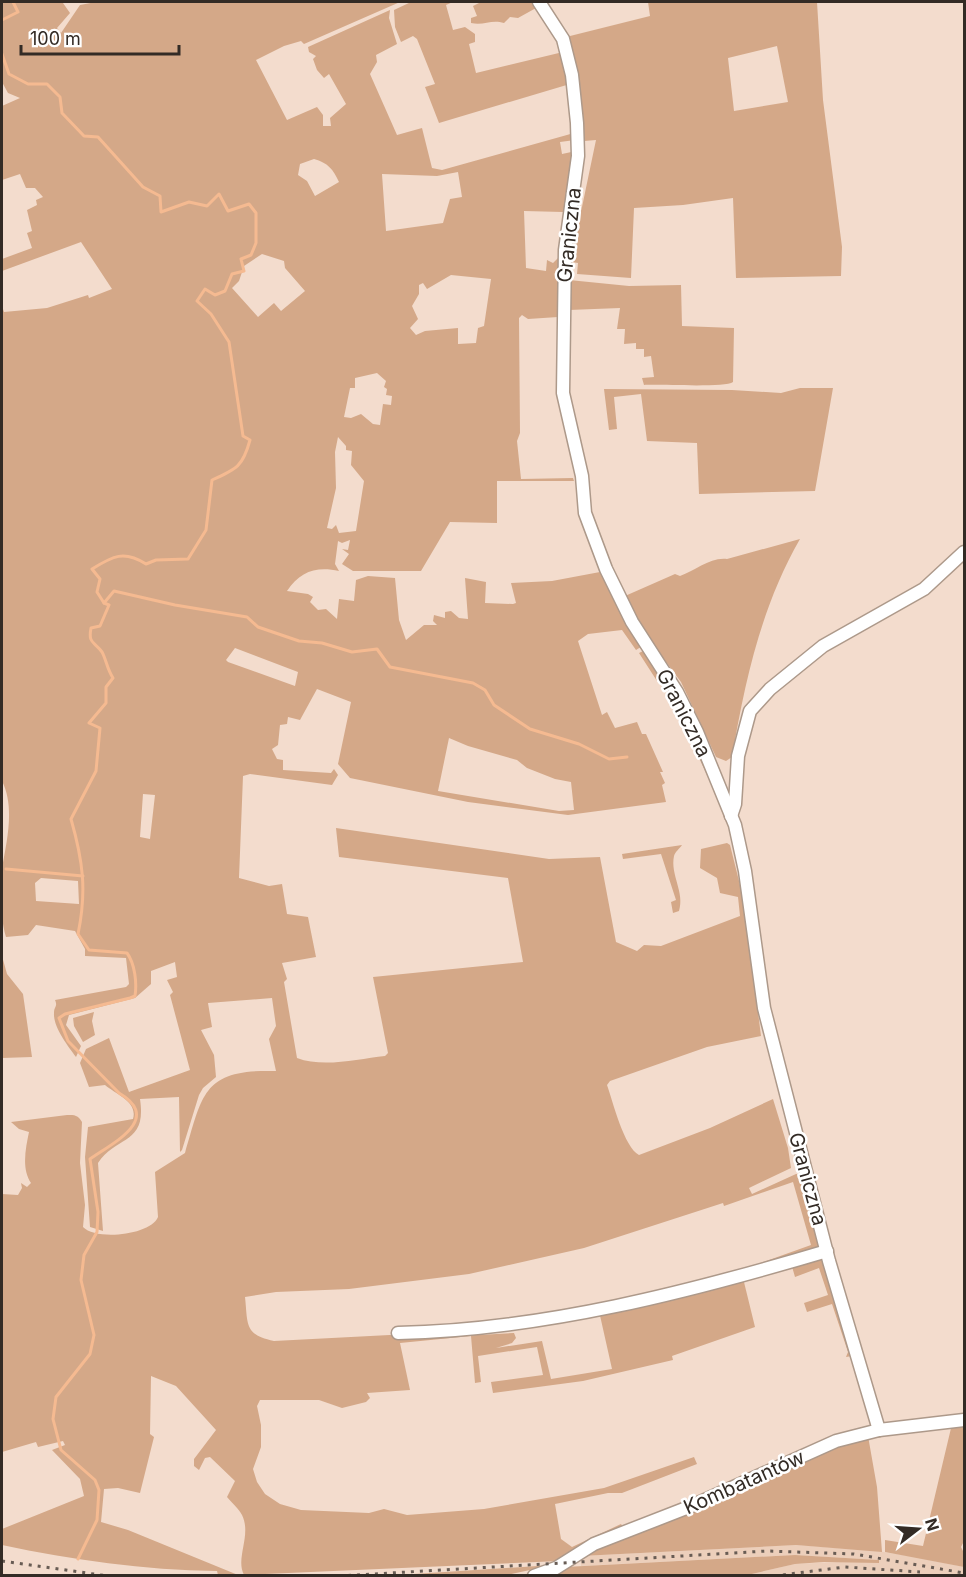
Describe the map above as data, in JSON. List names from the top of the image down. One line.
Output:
{"streets":{"street":["Graniczna","Kombatantów"]},"crossings":[["Graniczna","Kombatantów"]],"scale_bar":"100 m","north":"right"}
